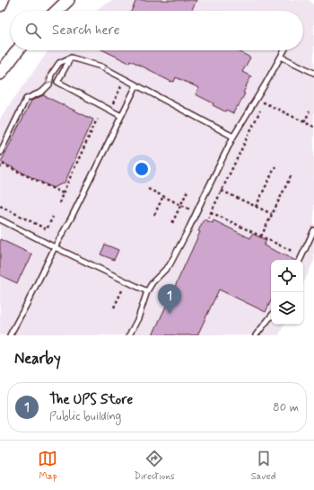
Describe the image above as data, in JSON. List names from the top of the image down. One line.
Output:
{"page":{"search":"Search here","pins":"1","heading":"Nearby","list":[{"mark":"1","name":"The UPS Store","note":"Public building","value":"80 m"}],"nav":["Map","Directions","Saved"]}}
